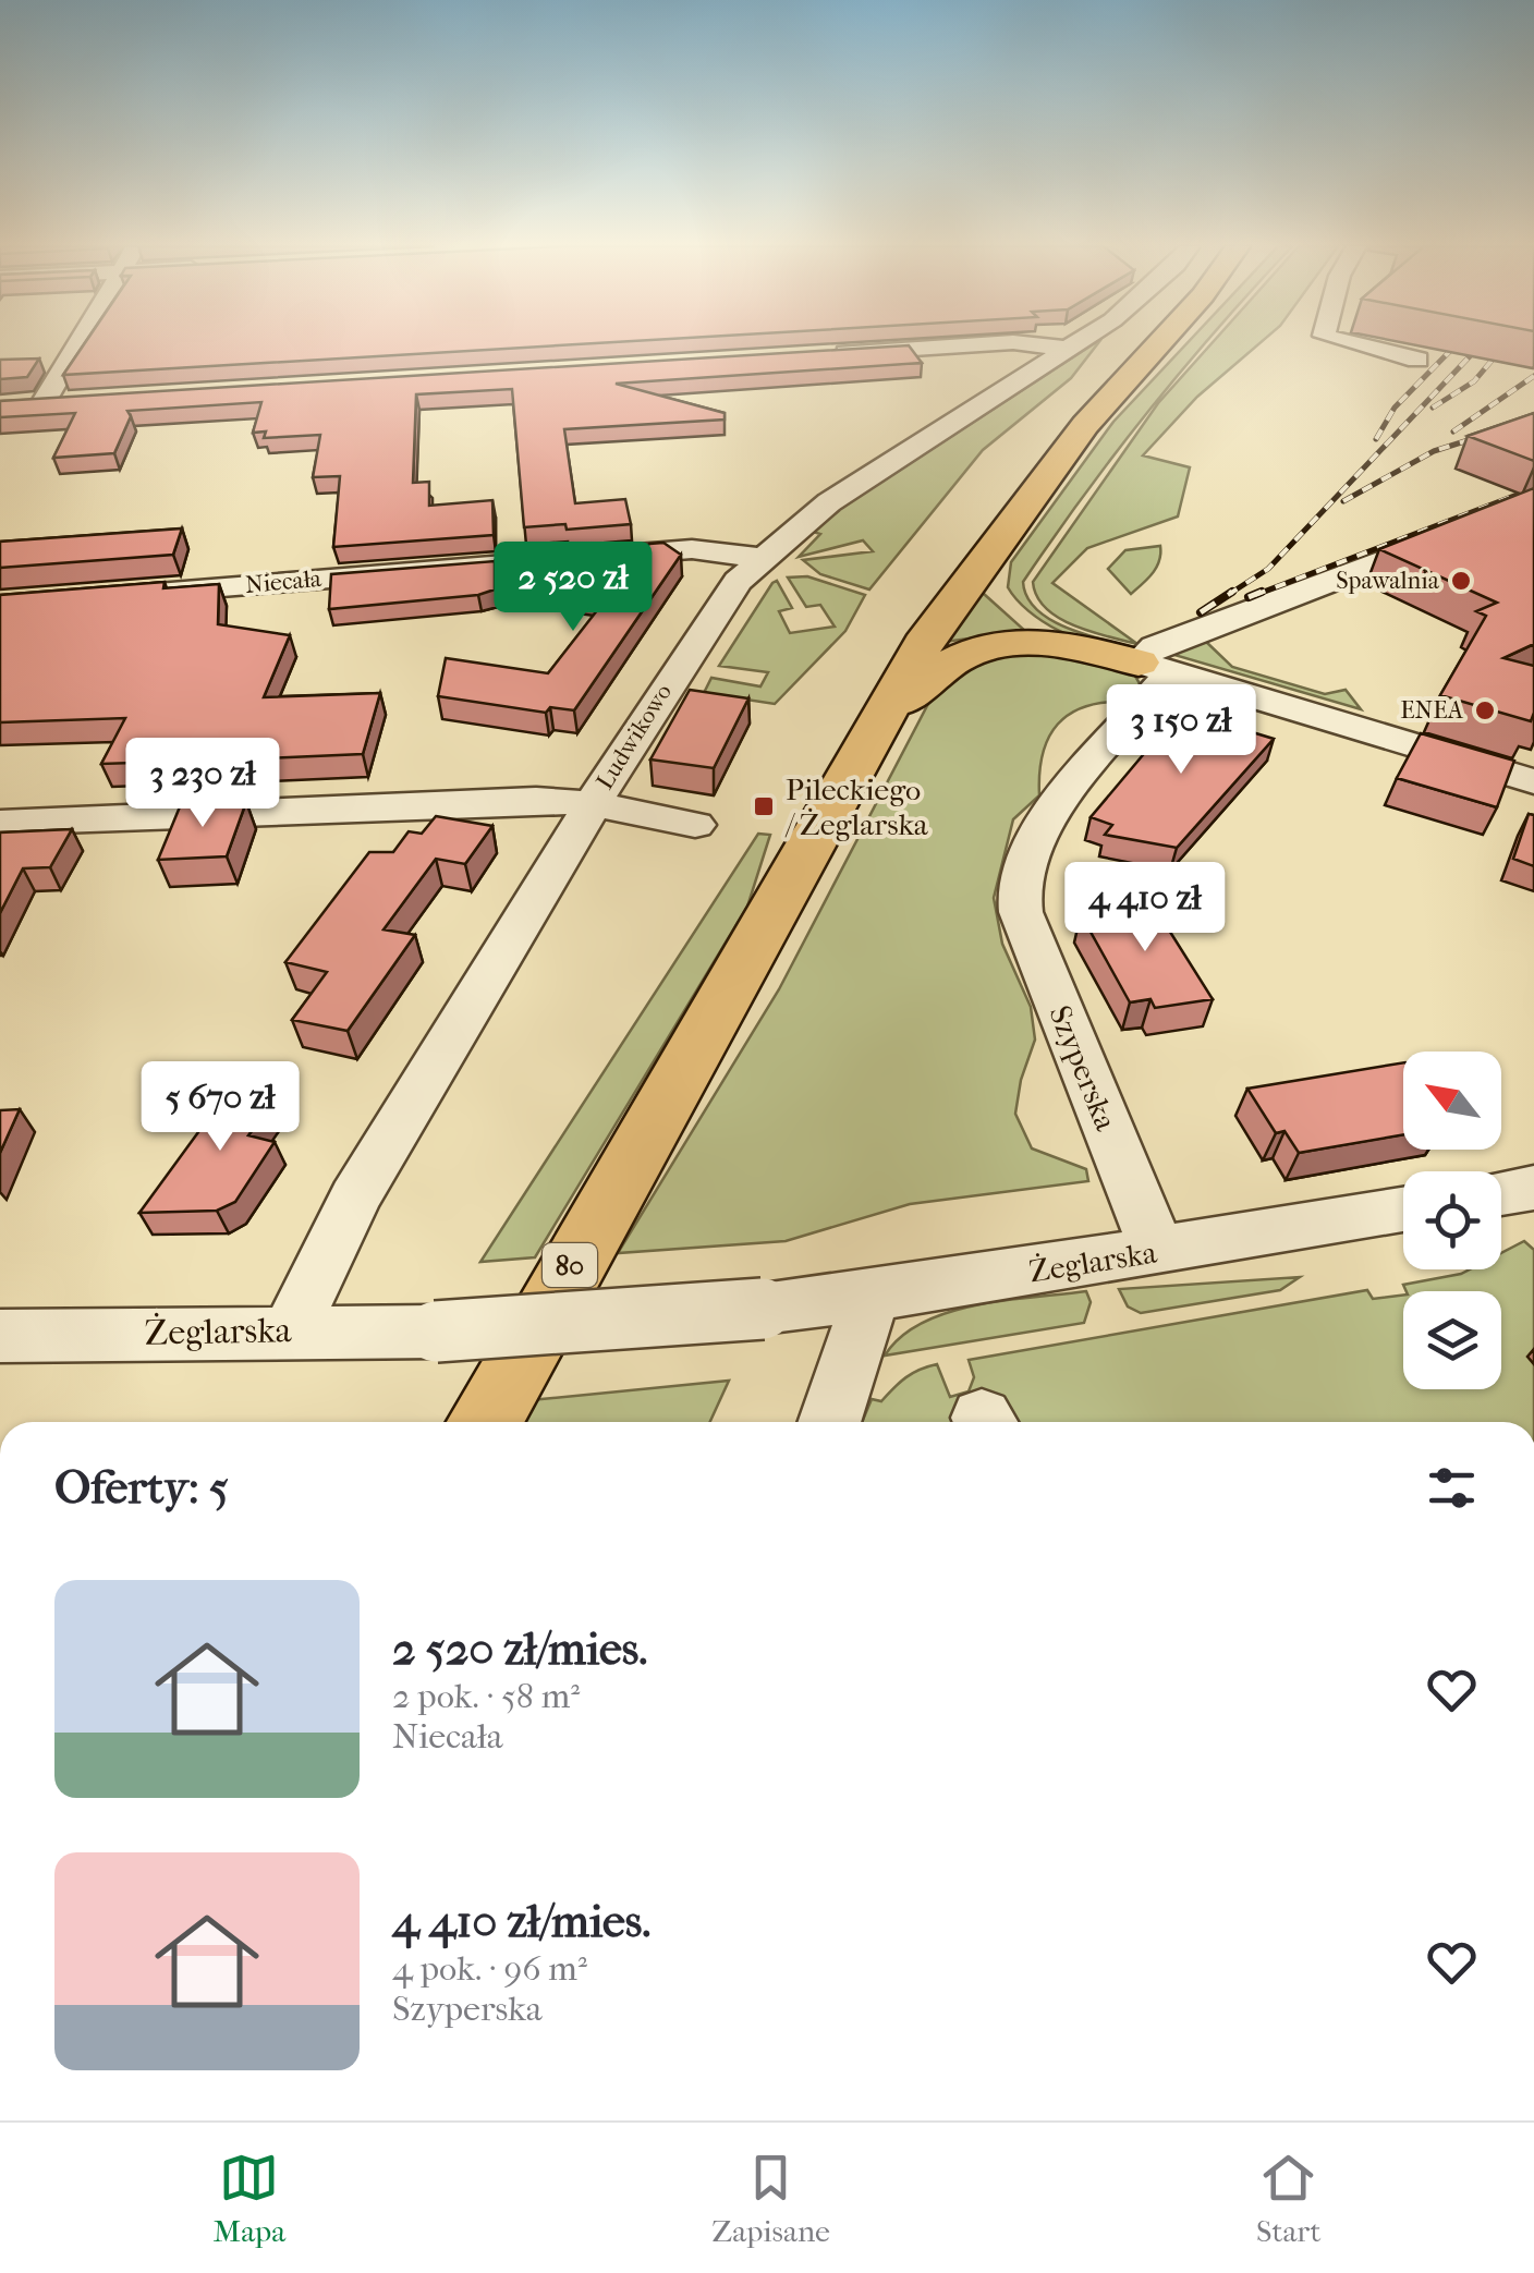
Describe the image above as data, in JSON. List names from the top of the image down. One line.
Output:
{"streets":{"main road":["80"],"street":["Niecała","Ludwikowo","Szyperska","Żeglarska"]},"crossings":[["Niecała","Ludwikowo"],["Ludwikowo","Żeglarska"],["Szyperska","Żeglarska"]],"places":{"other":["Spawalnia","ENEA"],"transit":["Pileckiego / Żeglarska"]},"north":"top left","page":{"price":["2 520 zł","3 150 zł","3 230 zł","4 410 zł","5 670 zł"],"heading":"Oferty: 5","list":[{"name":"2 520 zł/mies.","note":"2 pok. · 58 m² · Niecała"},{"name":"4 410 zł/mies.","note":"4 pok. · 96 m² · Szyperska"}],"tabs":["Mapa","Zapisane","Start"]}}
